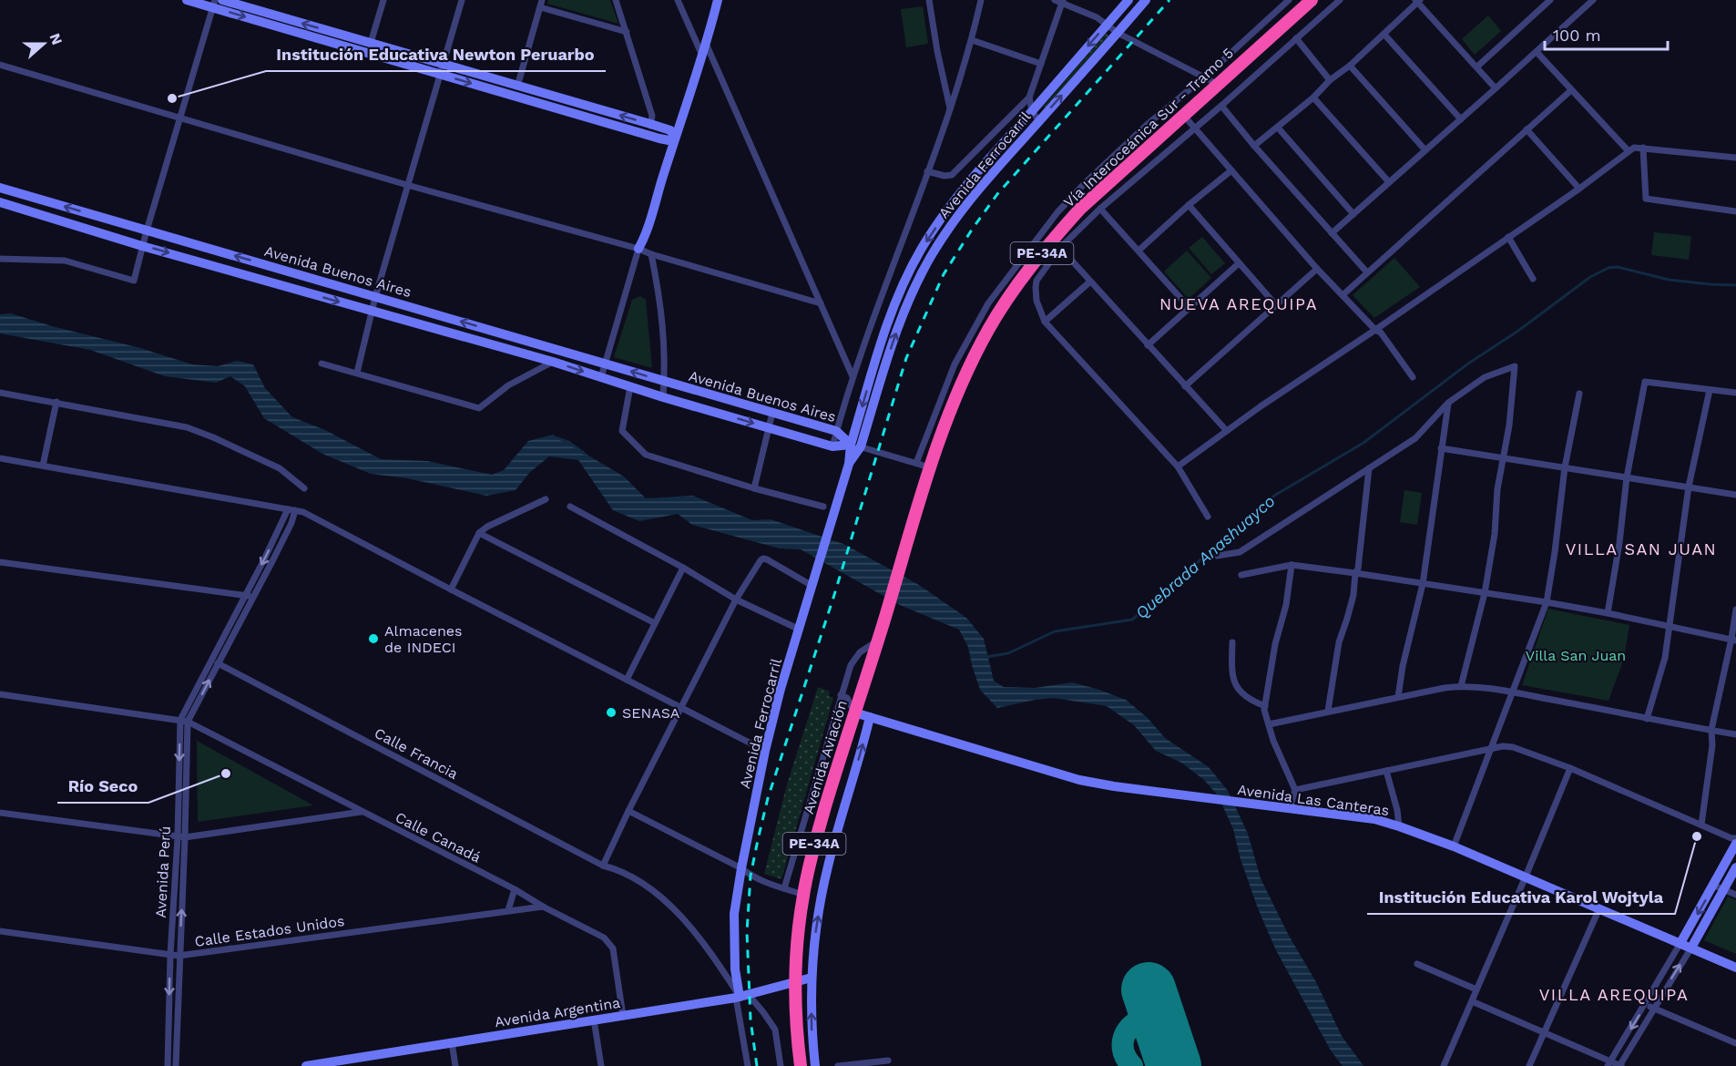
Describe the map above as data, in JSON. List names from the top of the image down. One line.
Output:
{"streets":{"highway":["Vía Interoceánica Sur - Tramo 5","PE-34A","Avenida Aviación"],"street":["Avenida Ferrocarril","Avenida Buenos Aires","Calle Francia","Avenida Las Canteras","Calle Canadá","Avenida Perú","Calle Estados Unidos","Avenida Argentina"]},"crossings":[["Vía Interoceánica Sur - Tramo 5","Avenida Aviación"],["Avenida Ferrocarril","Avenida Buenos Aires"],["Avenida Ferrocarril","Calle Francia"],["Avenida Ferrocarril","Avenida Argentina"],["Calle Francia","Avenida Perú"],["Calle Francia","Avenida Argentina"],["Avenida Aviación","Avenida Las Canteras"],["Avenida Aviación","Avenida Argentina"],["Calle Canadá","Avenida Perú"],["Calle Canadá","Calle Estados Unidos"],["Calle Canadá","Avenida Argentina"],["Avenida Perú","Calle Estados Unidos"]],"districts":["NUEVA AREQUIPA","VILLA SAN JUAN","VILLA AREQUIPA"],"water":["Quebrada Anashuayco"],"parks":["Villa San Juan"],"places":["Institución Educativa Newton Peruarbo","Almacenes de INDECI","SENASA","Río Seco","Institución Educativa Karol Wojtyla"],"scale_bar":"100 m","north":"right"}
